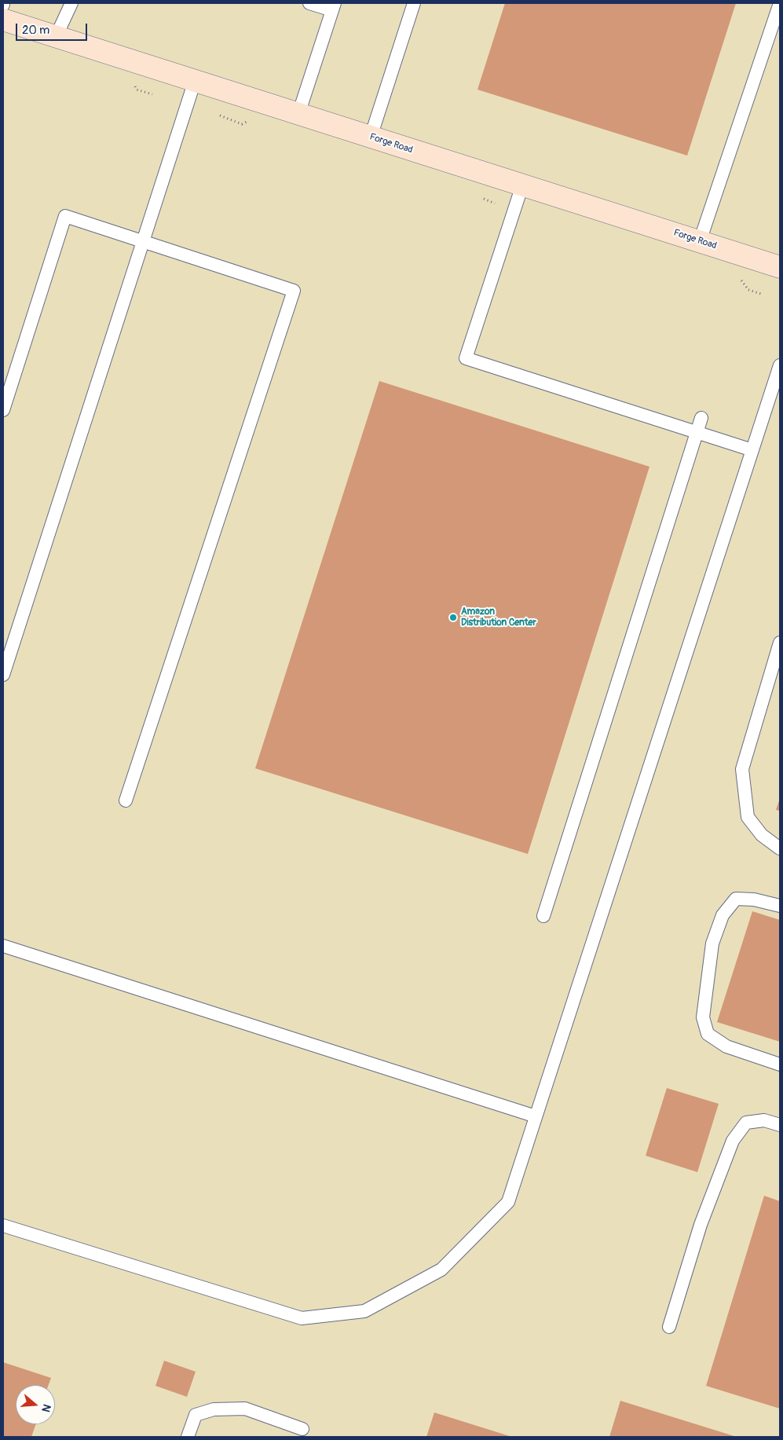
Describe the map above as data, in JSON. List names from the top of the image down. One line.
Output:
{"streets":{"street":["Forge Road"]},"places":["Amazon Distribution Center"],"scale_bar":"20 m","north":"right"}
